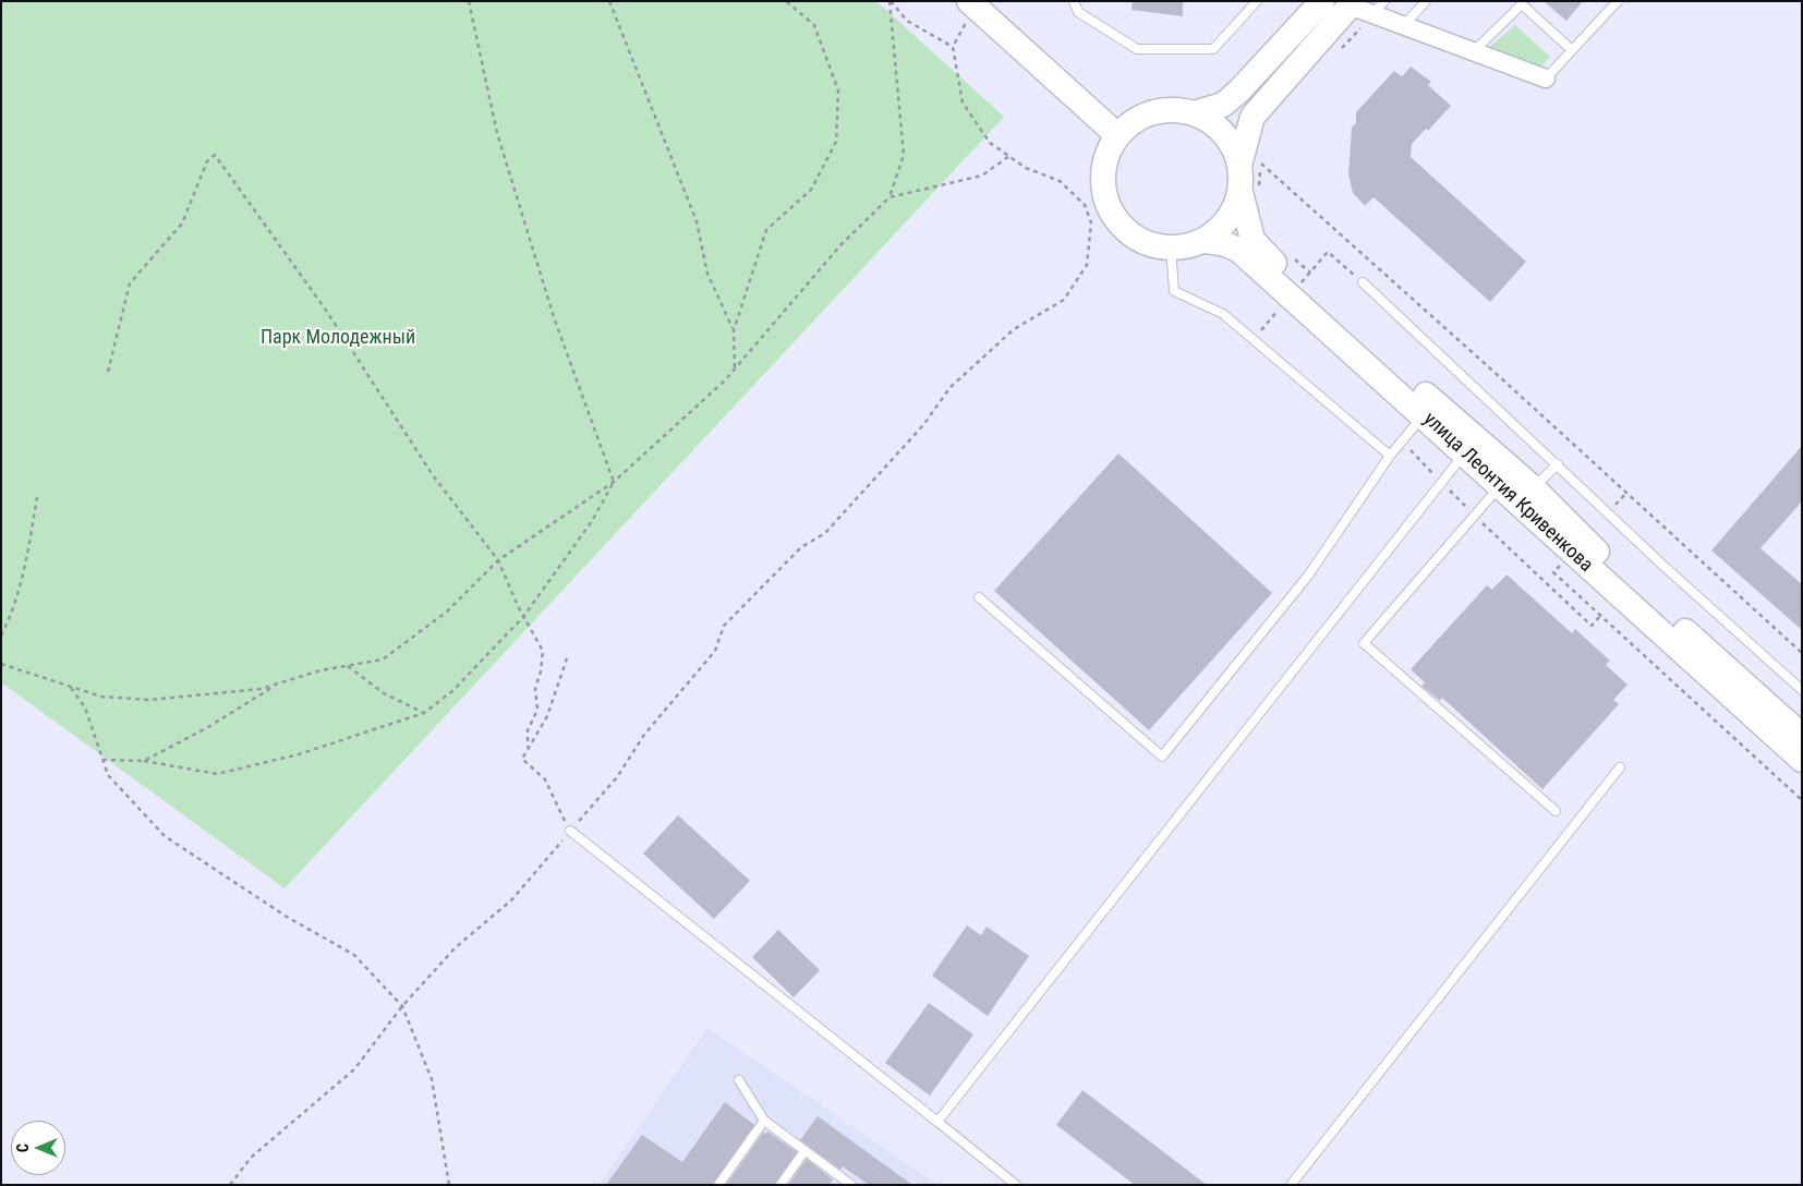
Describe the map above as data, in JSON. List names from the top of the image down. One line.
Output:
{"streets":{"street":["улица Леонтия Кривенкова"]},"parks":["Парк Молодежный"],"north":"left"}
